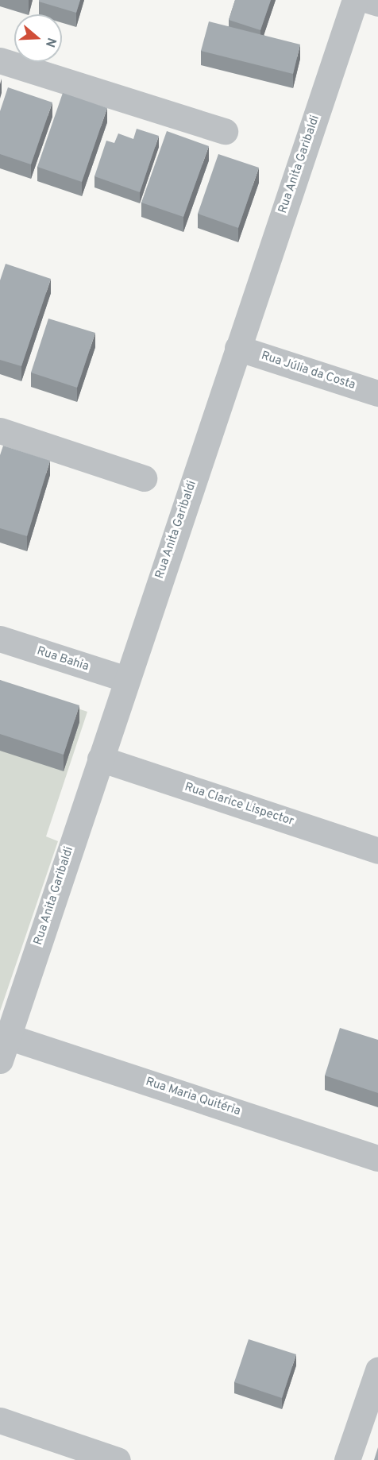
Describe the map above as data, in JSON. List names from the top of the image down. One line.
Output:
{"streets":{"street":["Rua Anita Garibaldi","Rua Júlia da Costa","Rua Bahia","Rua Clarice Lispector","Rua Maria Quitéria"]},"crossings":[["Rua Anita Garibaldi","Rua Júlia da Costa"],["Rua Anita Garibaldi","Rua Bahia"],["Rua Anita Garibaldi","Rua Clarice Lispector"],["Rua Anita Garibaldi","Rua Maria Quitéria"]],"north":"right"}
